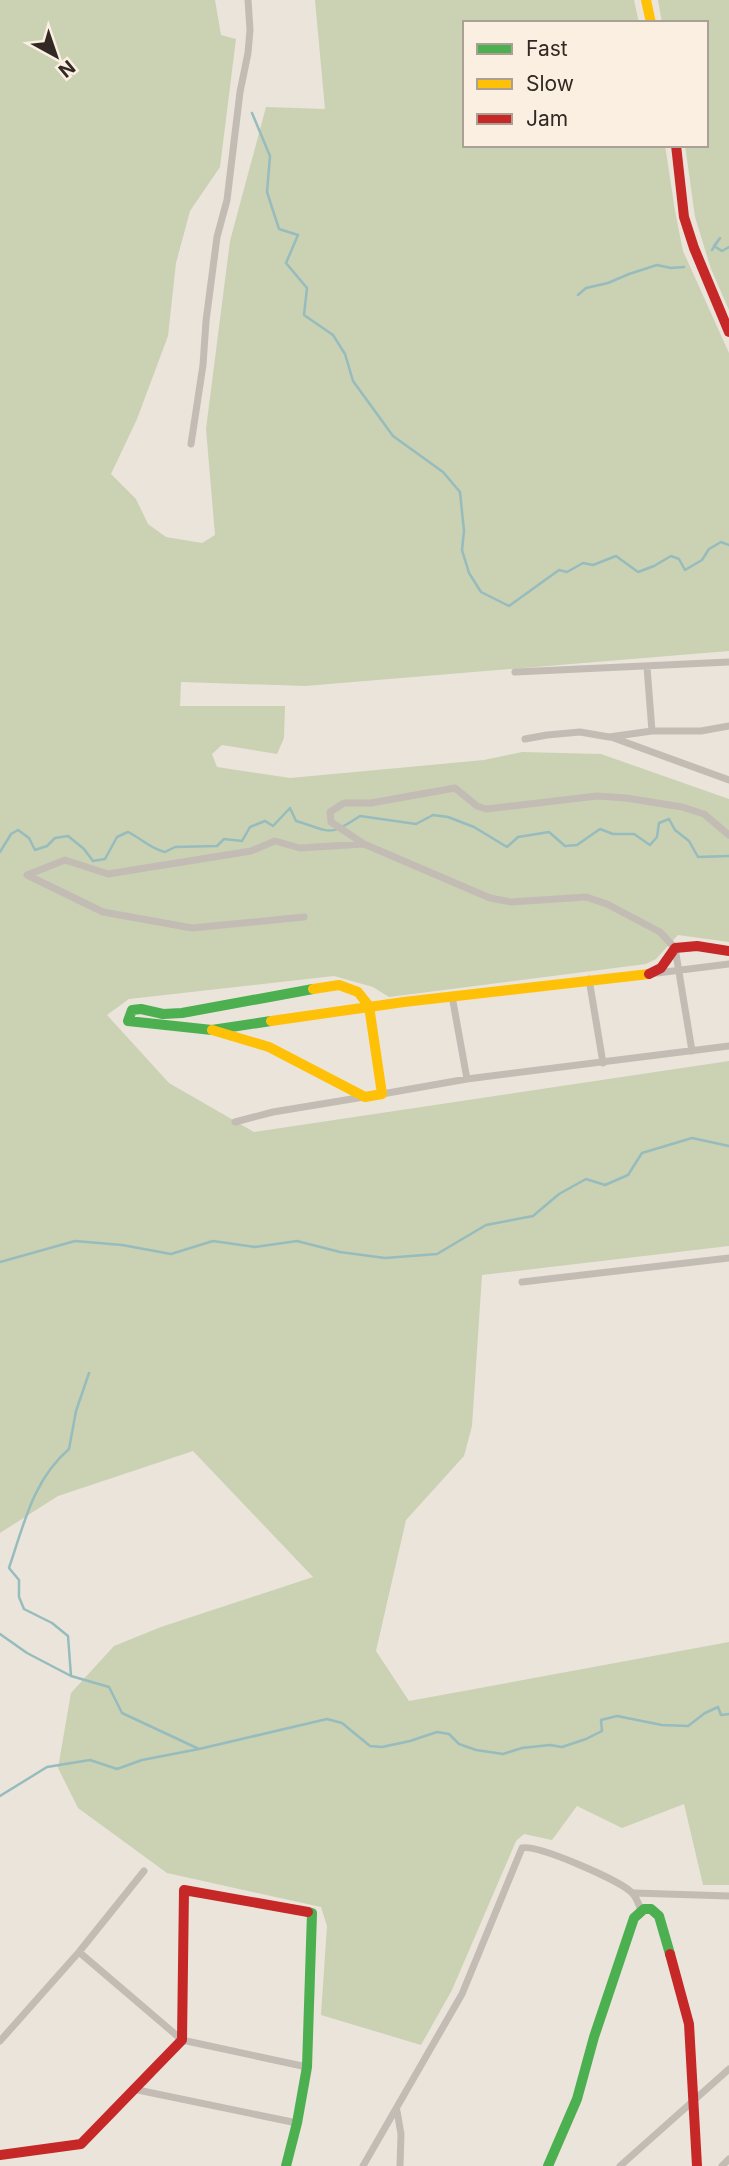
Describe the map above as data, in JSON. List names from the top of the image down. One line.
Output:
{"legend":["Fast","Slow","Jam"],"north":"bottom right"}
